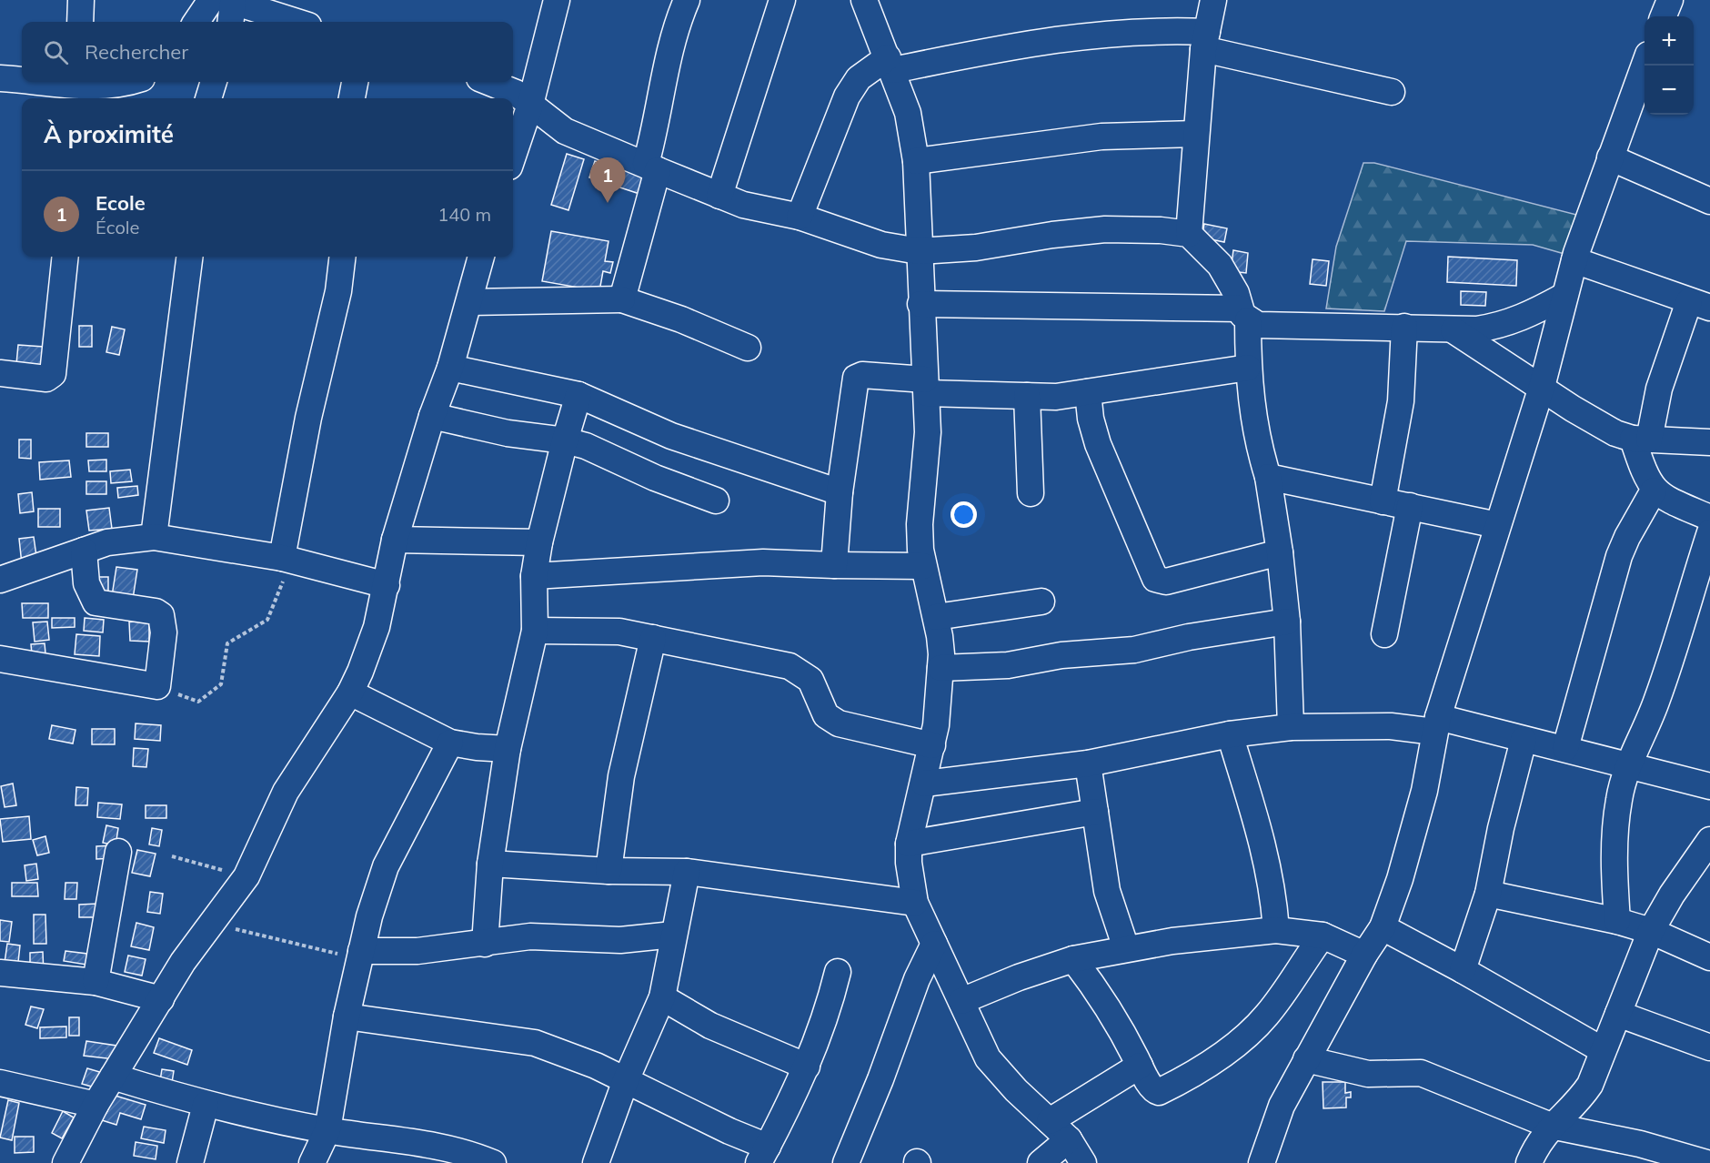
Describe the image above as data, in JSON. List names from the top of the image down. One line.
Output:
{"page":{"map_buttons":["+","−"],"search":"Rechercher","heading":"À proximité","pins":"1","list":[{"mark":"1","name":"Ecole","note":"École","value":"140 m"}]}}
